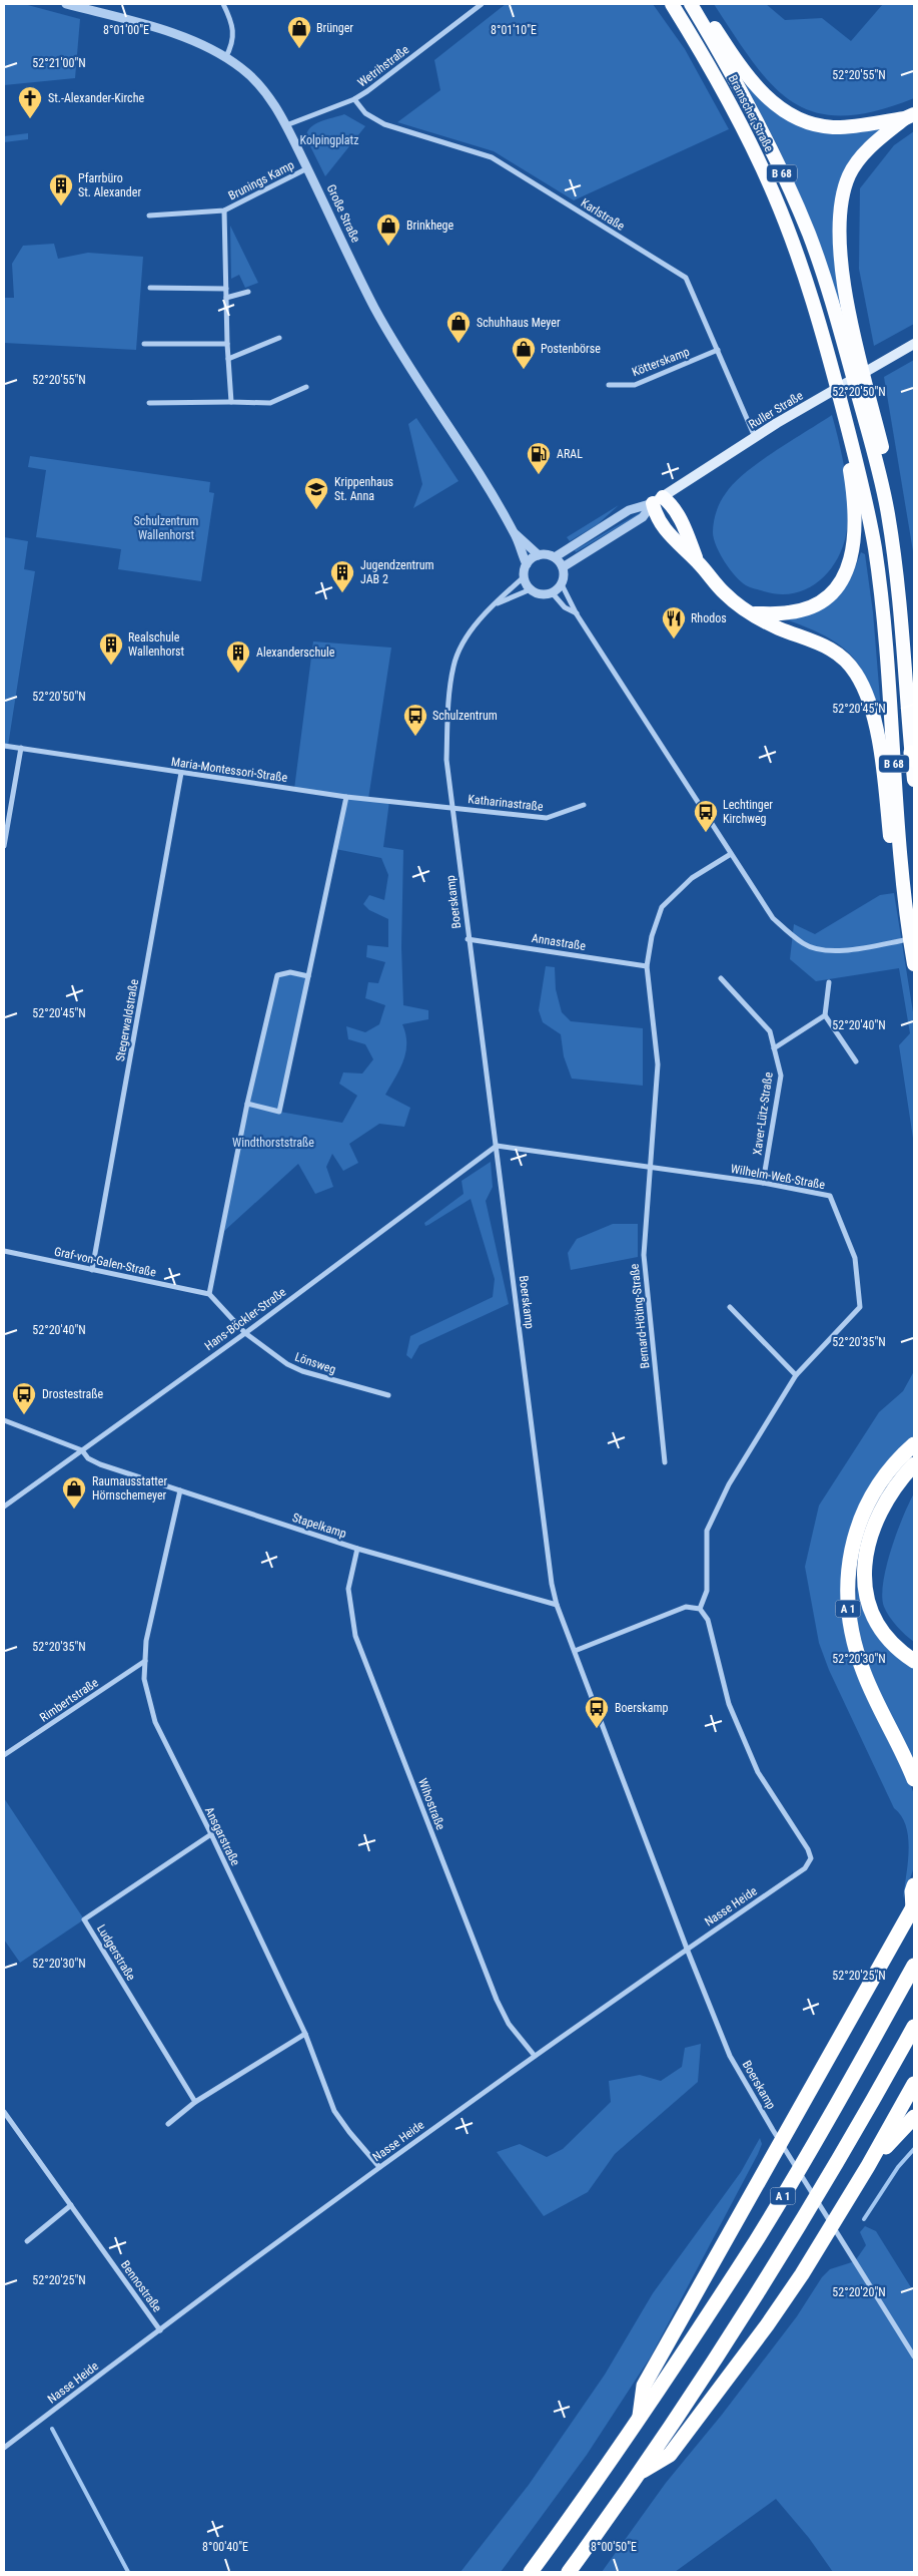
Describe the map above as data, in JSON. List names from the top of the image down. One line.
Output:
{"streets":{"highway":["Bramscher Straße","B 68","A 1"],"main road":["Ruller Straße"],"street":["Wetrihstraße","Brunings Kamp","Große Straße","Karlstraße","Kötterskamp","Maria-Montessori-Straße","Katharinastraße","Boerskamp","Annastraße","Stegerwaldstraße","Xaver-Lütz-Straße","Wilhelm-Weß-Straße","Graf-von-Galen-Straße","Bernard-Höting-Straße","Hans-Böckler-Straße","Lönsweg","Stapelkamp","Rimbertstraße","Wihostraße","Ansgarstraße","Nasse Heide","Ludgerstraße","Bennostraße"]},"crossings":[["Wetrihstraße","Große Straße"],["Wetrihstraße","Karlstraße"],["Bramscher Straße","B 68"],["Brunings Kamp","Große Straße"],["Große Straße","Ruller Straße"],["Große Straße","Boerskamp"],["Karlstraße","Kötterskamp"],["Karlstraße","Ruller Straße"],["Ruller Straße","Boerskamp"],["Maria-Montessori-Straße","Katharinastraße"],["Maria-Montessori-Straße","Boerskamp"],["Maria-Montessori-Straße","Stegerwaldstraße"],["Katharinastraße","Boerskamp"],["Boerskamp","Annastraße"],["Boerskamp","Wilhelm-Weß-Straße"],["Boerskamp","Hans-Böckler-Straße"],["Boerskamp","Stapelkamp"],["Boerskamp","Nasse Heide"],["Annastraße","Bernard-Höting-Straße"],["Stegerwaldstraße","Graf-von-Galen-Straße"],["Xaver-Lütz-Straße","Wilhelm-Weß-Straße"],["Wilhelm-Weß-Straße","Bernard-Höting-Straße"],["Wilhelm-Weß-Straße","Hans-Böckler-Straße"],["Wilhelm-Weß-Straße","Nasse Heide"],["Hans-Böckler-Straße","Lönsweg"],["Hans-Böckler-Straße","Stapelkamp"],["Stapelkamp","Wihostraße"],["Stapelkamp","Ansgarstraße"],["Rimbertstraße","Ansgarstraße"],["Wihostraße","Nasse Heide"],["Ansgarstraße","Nasse Heide"],["Ansgarstraße","Ludgerstraße"],["Nasse Heide","Bennostraße"]],"parks":["Kolpingplatz","Schulzentrum Wallenhorst","Windthorststraße"],"places":{"shop":["Brünger","Brinkhege","Schuhhaus Meyer","Postenbörse","Raumausstatter Hörnschemeyer"],"church":["St.-Alexander-Kirche"],"building":["Pfarrbüro St. Alexander","Jugendzentrum JAB 2","Realschule Wallenhorst","Alexanderschule"],"fuel station":["ARAL"],"school or university":["Krippenhaus St. Anna"],"restaurant":["Rhodos"],"bus stop":["Schulzentrum","Lechtinger Kirchweg","Drostestraße","Boerskamp"]},"coordinates":["8°01'00\"E","8°01'10\"E","52°21'00\"N","52°20'55\"N","52°20'50\"N","52°20'45\"N","52°20'40\"N","52°20'35\"N","52°20'30\"N","52°20'25\"N","52°20'20\"N","8°00'40\"E","8°00'50\"E"]}
